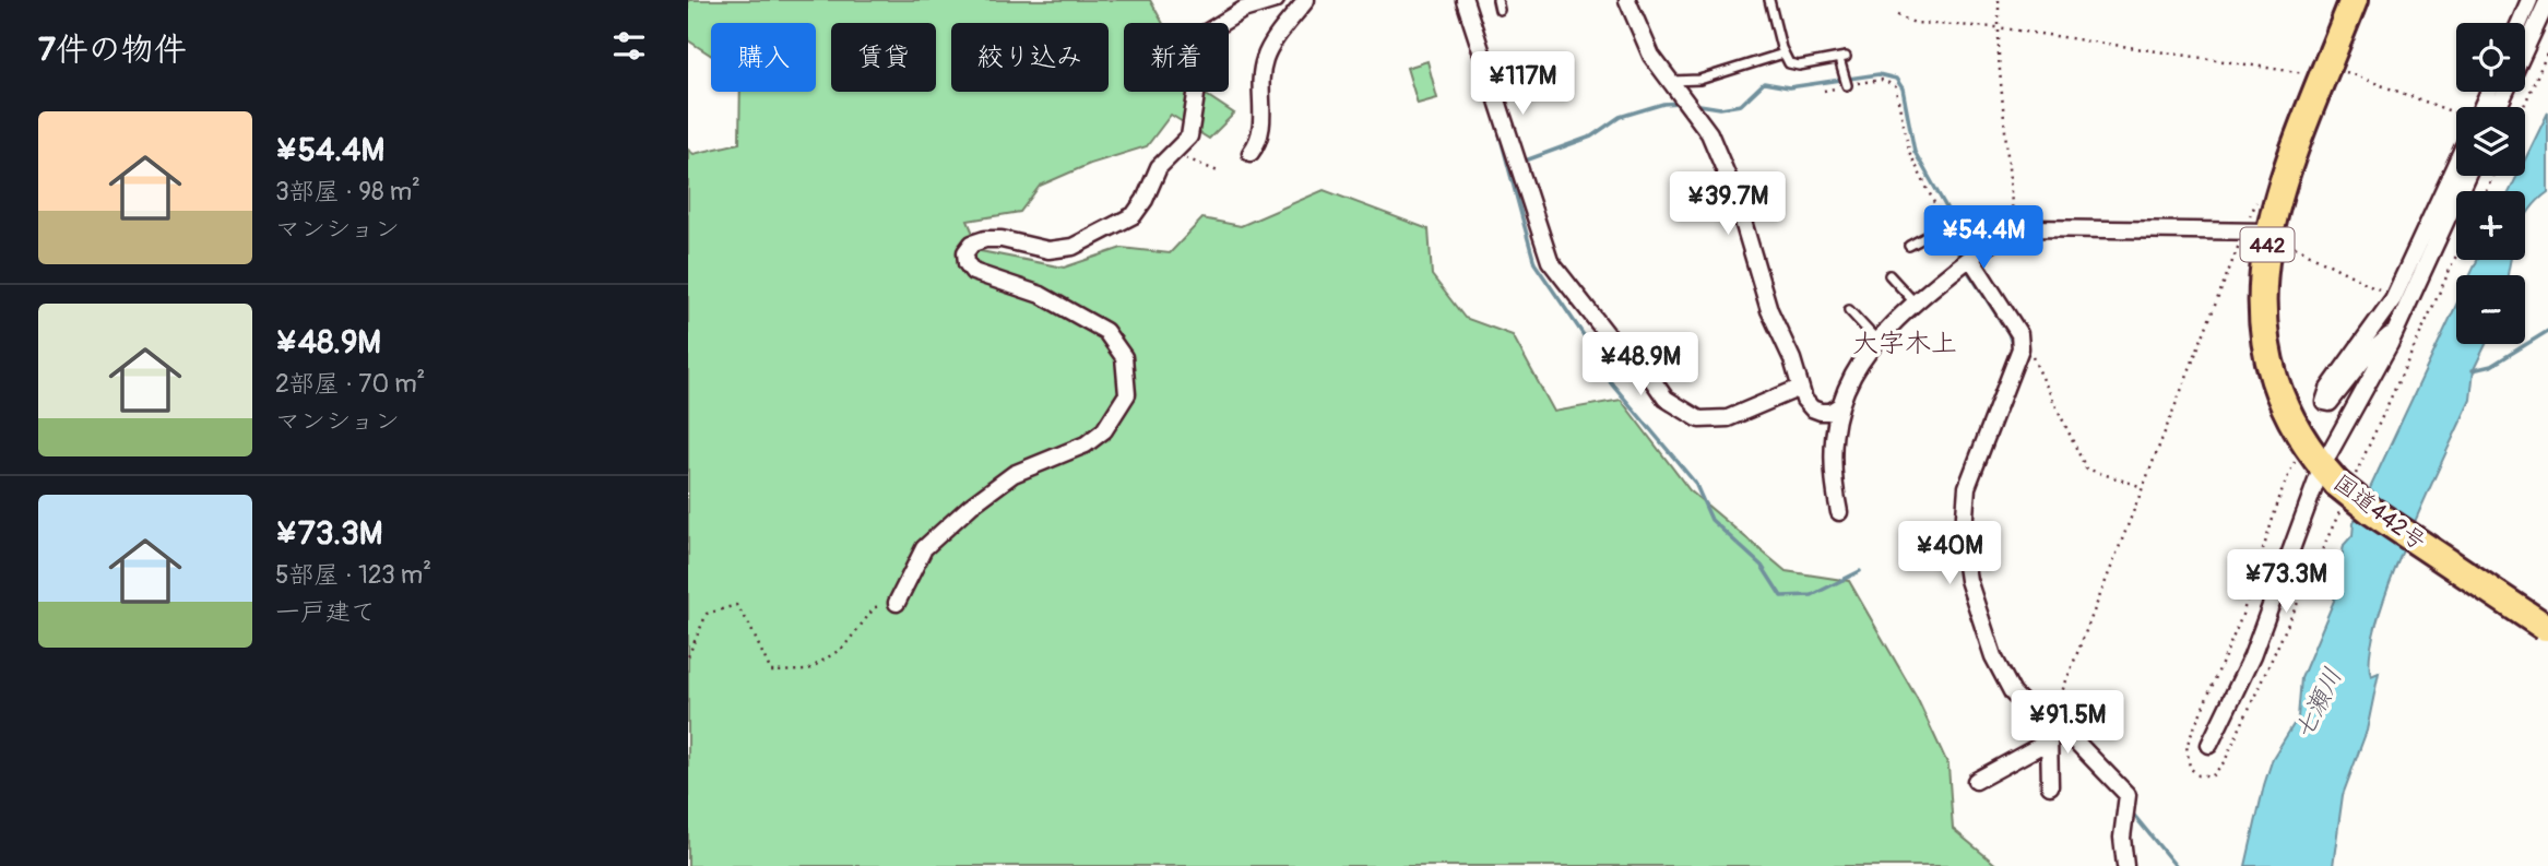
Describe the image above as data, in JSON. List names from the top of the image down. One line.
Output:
{"streets":{"highway":["442","国道442号"]},"districts":["大字木上"],"water":["七瀬川"],"page":{"heading":"7件の物件","map_buttons":["+","−"],"chip":["購入","賃貸","絞り込み","新着"],"price":["¥117M","¥39.7M","¥54.4M","¥48.9M","¥40M","¥73.3M","¥91.5M"],"list":[{"name":"¥54.4M","note":"3部屋 · 98 m² · マンション"},{"name":"¥48.9M","note":"2部屋 · 70 m² · マンション"},{"name":"¥73.3M","note":"5部屋 · 123 m² · 一戸建て"}]}}
